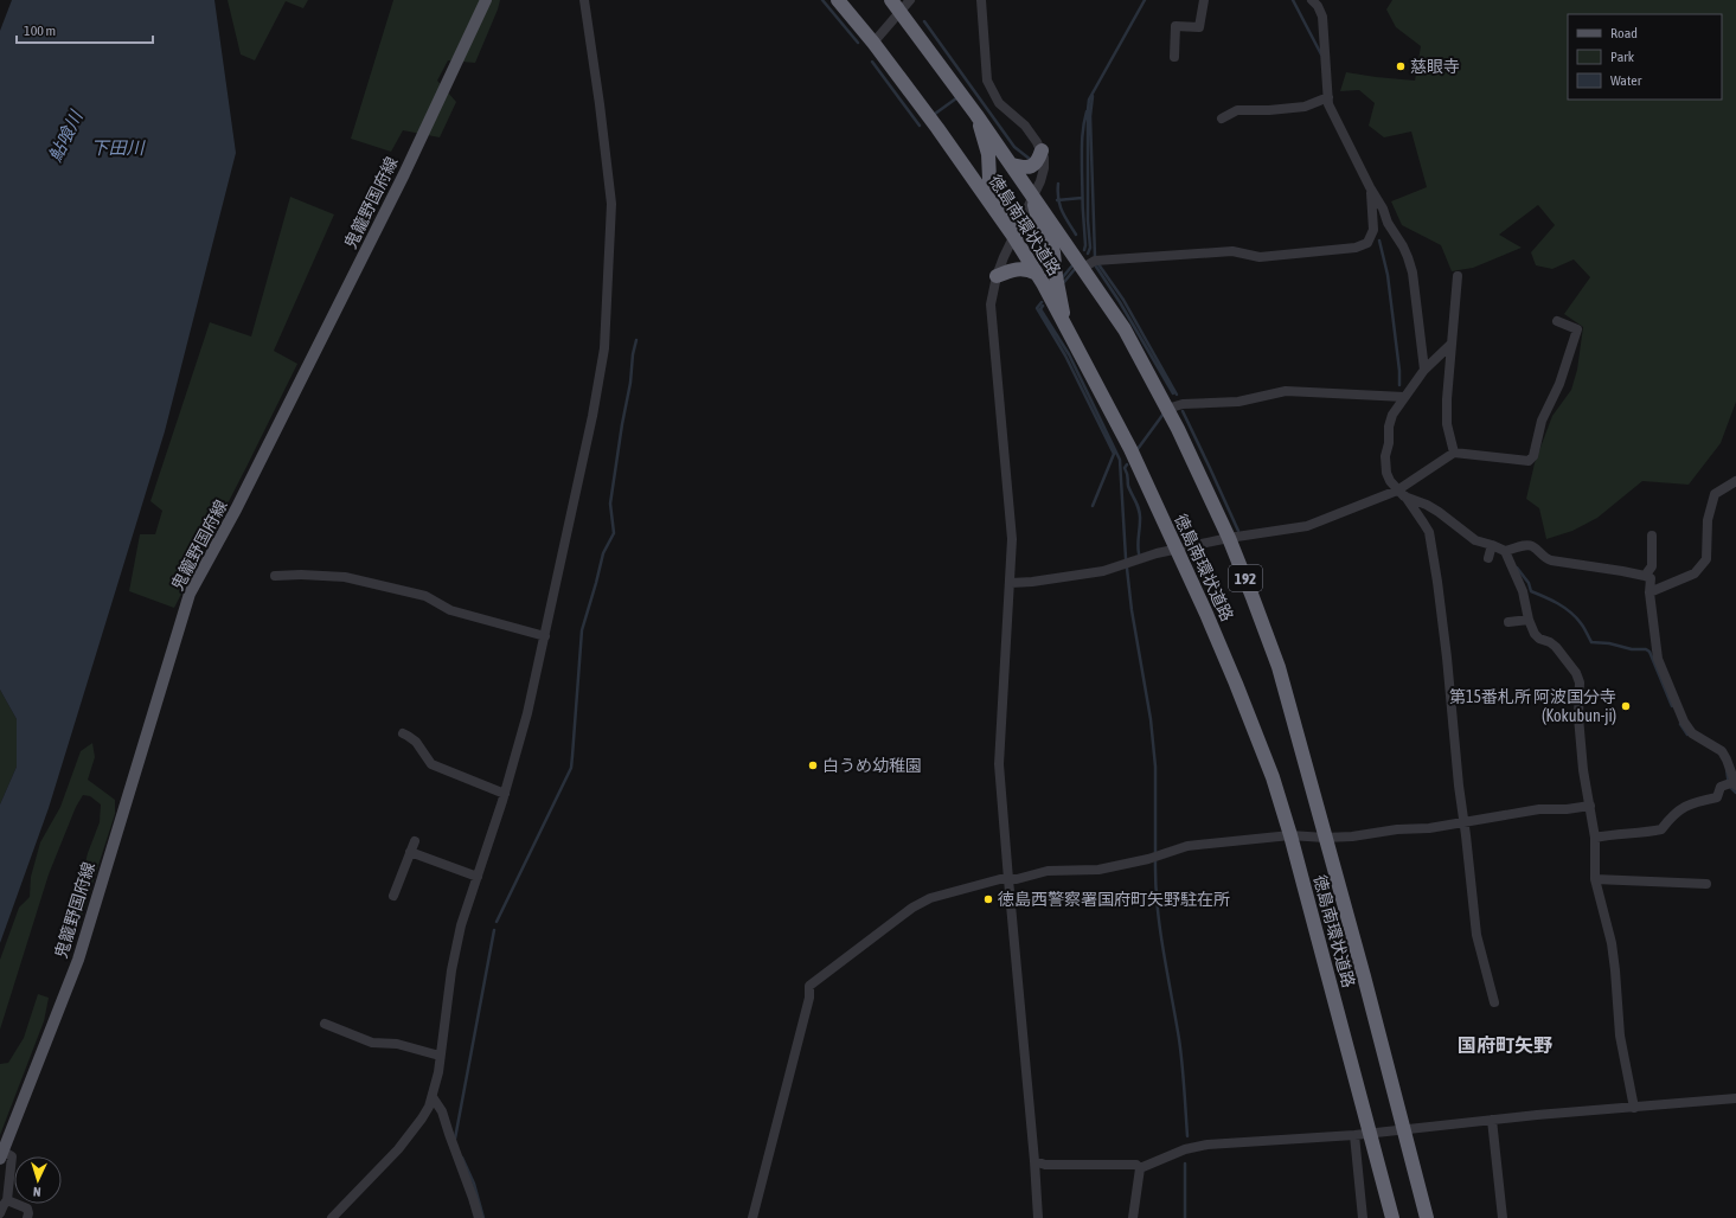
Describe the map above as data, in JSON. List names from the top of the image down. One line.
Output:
{"streets":{"highway":["徳島南環状道路","192"],"main road":["鬼籠野国府線"]},"districts":["国府町矢野"],"water":["鮎喰川","下田川"],"places":["慈眼寺","第15番札所 阿波国分寺 (Kokubun-ji)","白うめ幼稚園","徳島西警察署国府町矢野駐在所"],"legend":["Road","Park","Water"],"scale_bar":"100 m","north":"bottom"}
